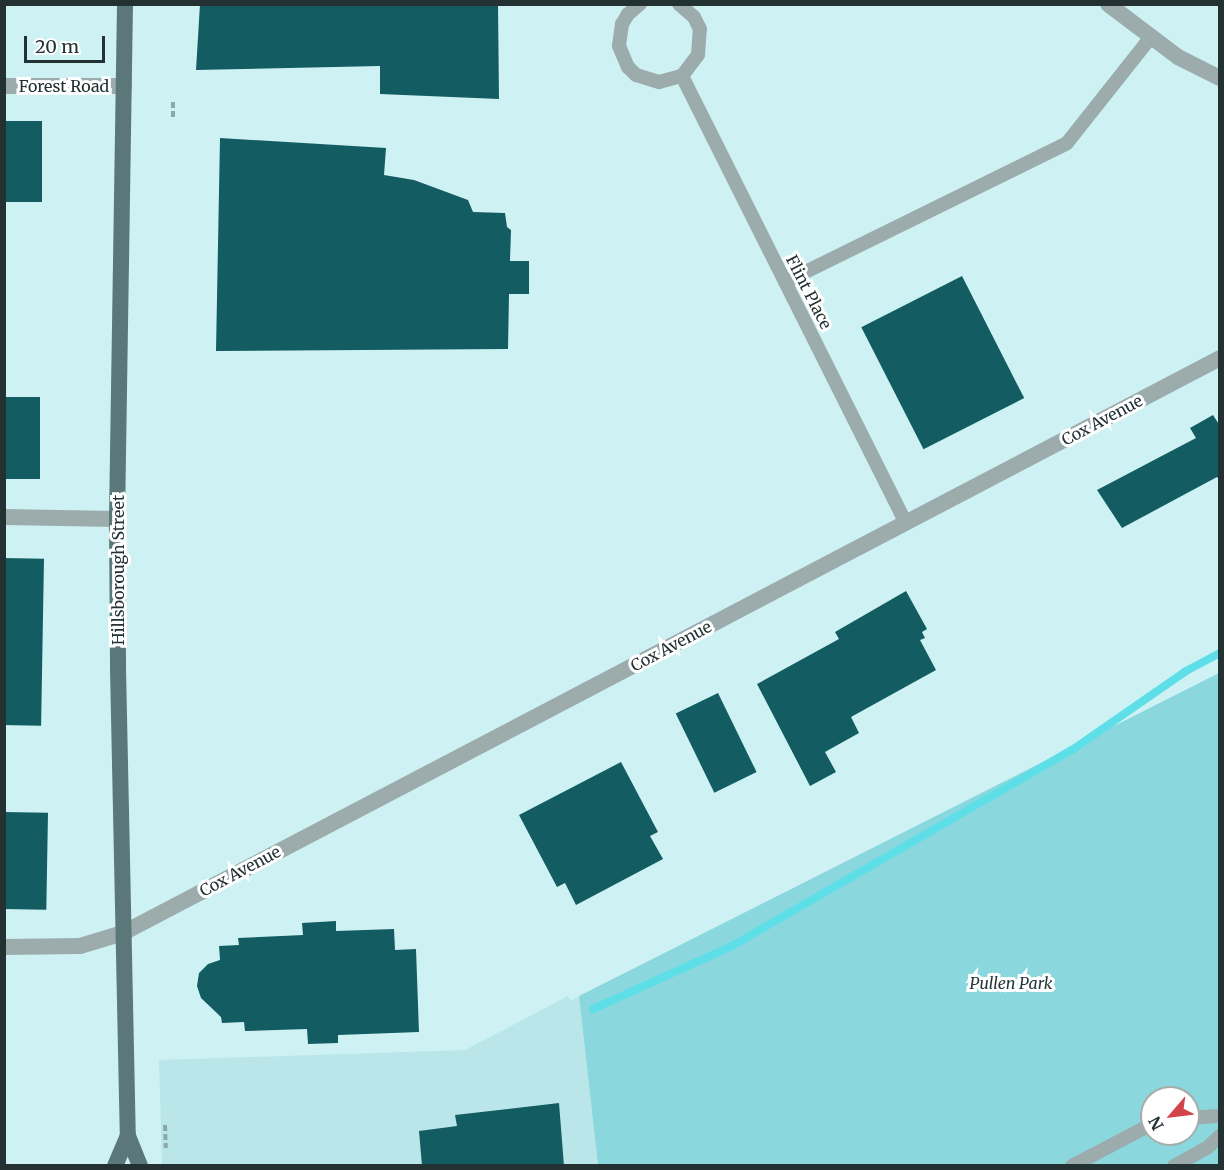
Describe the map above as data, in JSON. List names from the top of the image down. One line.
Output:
{"streets":{"main road":["Hillsborough Street"],"street":["Forest Road","Cox Avenue"],"lane":["Flint Place"]},"crossings":[["Forest Road","Hillsborough Street"],["Flint Place","Cox Avenue"],["Cox Avenue","Hillsborough Street"]],"parks":["Pullen Park"],"scale_bar":"20 m","north":"bottom left"}
